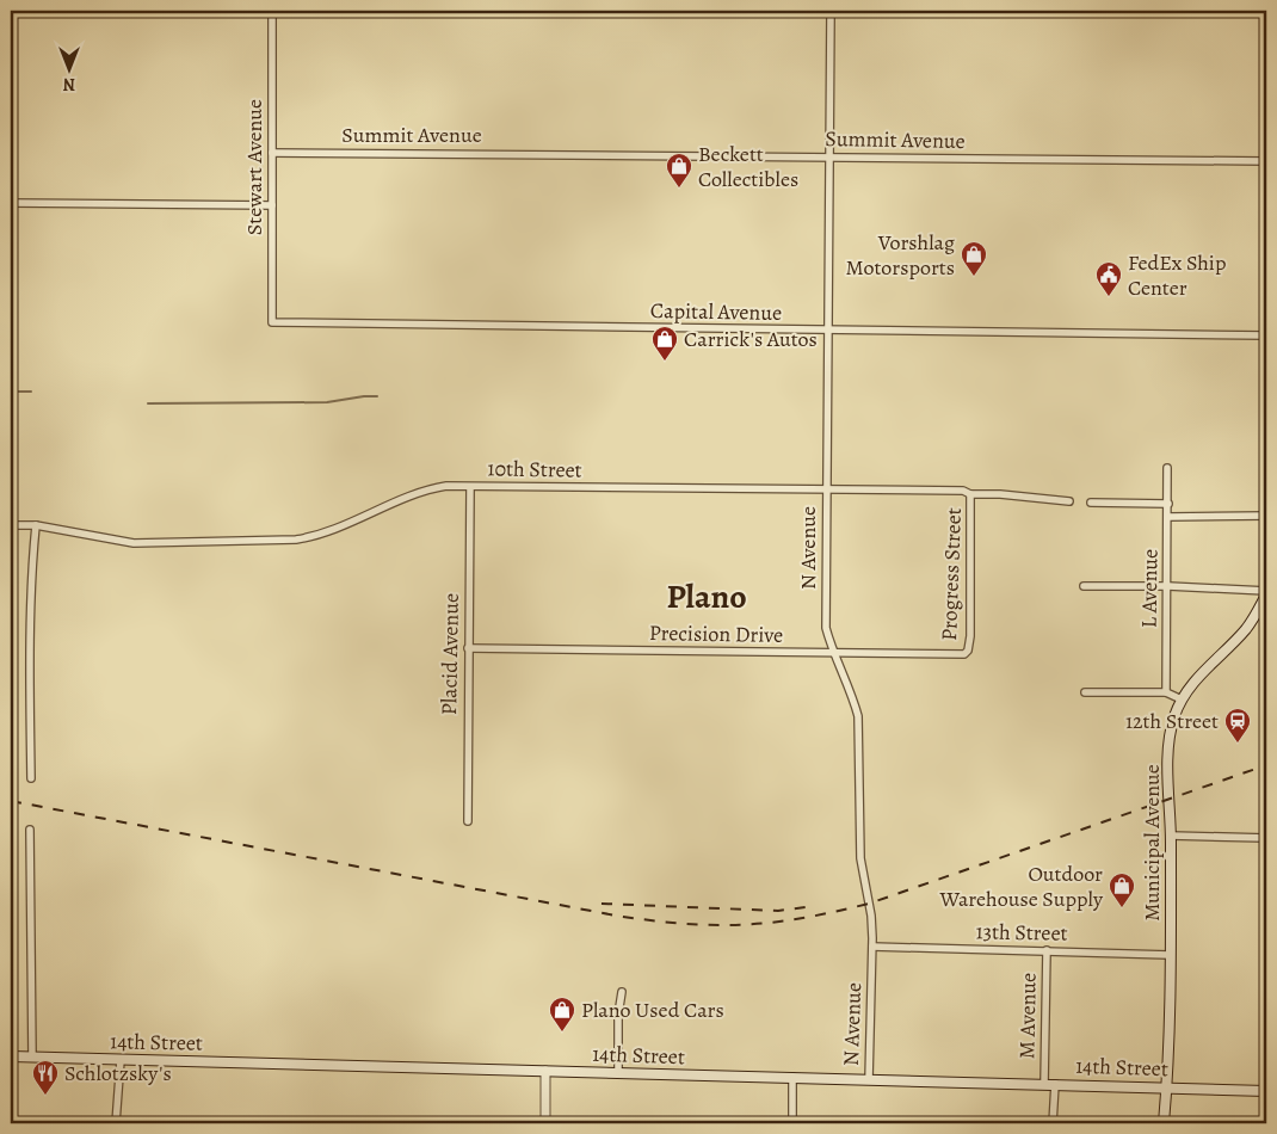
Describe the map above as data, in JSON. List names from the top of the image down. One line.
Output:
{"streets":{"main road":["Municipal Avenue","14th Street"],"street":["Summit Avenue","Stewart Avenue","Capital Avenue","10th Street","N Avenue","Progress Street","L Avenue","Precision Drive","Placid Avenue","13th Street","M Avenue"]},"crossings":[["Summit Avenue","Stewart Avenue"],["Summit Avenue","N Avenue"],["Stewart Avenue","Capital Avenue"],["Capital Avenue","N Avenue"],["10th Street","N Avenue"],["10th Street","Progress Street"],["10th Street","Placid Avenue"],["N Avenue","Precision Drive"],["N Avenue","13th Street"],["N Avenue","14th Street"],["Progress Street","Precision Drive"],["Precision Drive","Placid Avenue"],["Municipal Avenue","13th Street"],["Municipal Avenue","14th Street"],["13th Street","M Avenue"],["M Avenue","14th Street"]],"districts":["Plano"],"places":{"shop":["Beckett Collectibles","Vorshlag Motorsports","Carrick's Autos","Outdoor Warehouse Supply","Plano Used Cars"],"public building":["FedEx Ship Center"],"station":["12th Street"],"restaurant":["Schlotzsky's"]},"north":"bottom"}
